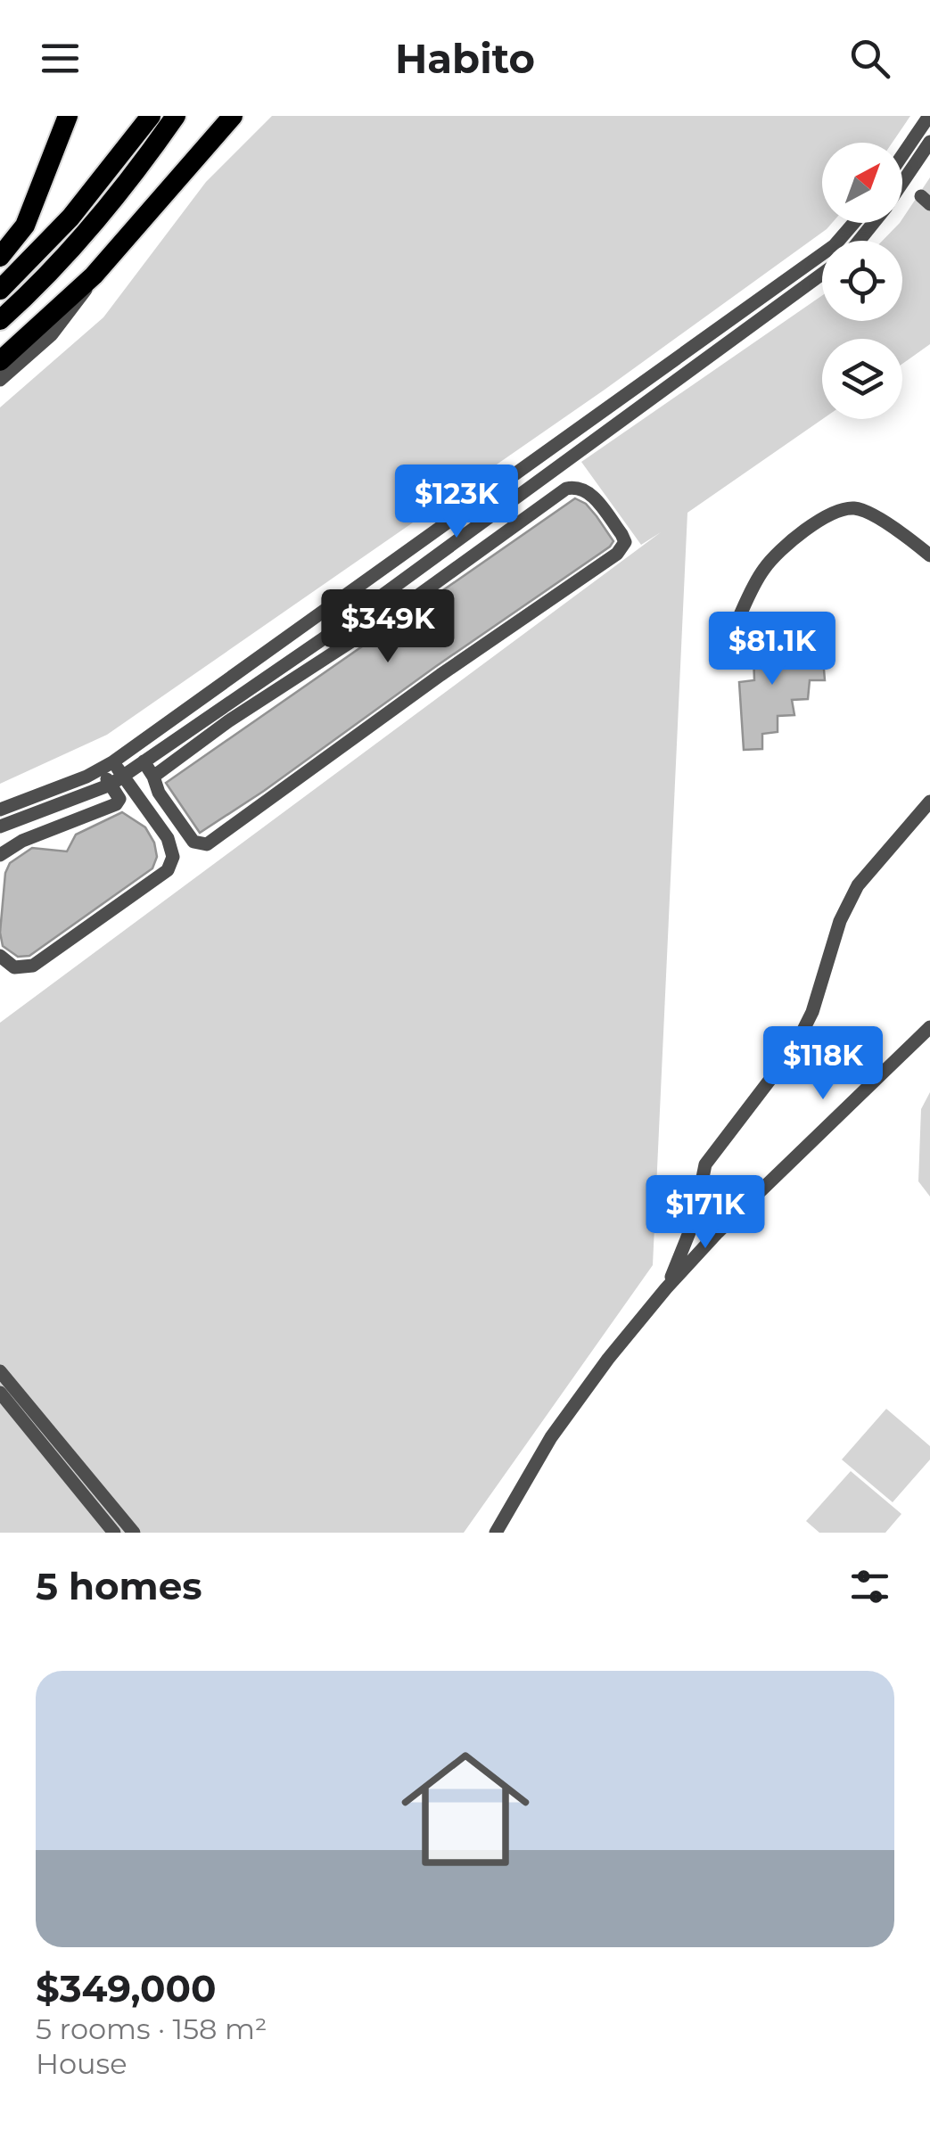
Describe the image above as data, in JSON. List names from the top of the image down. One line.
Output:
{"north":"top right","page":{"header":"Habito","price":["$123K","$349K","$81.1K","$118K","$171K"],"heading":"5 homes","list":[{"name":"$349,000","note":"5 rooms · 158 m² · House"}]}}
